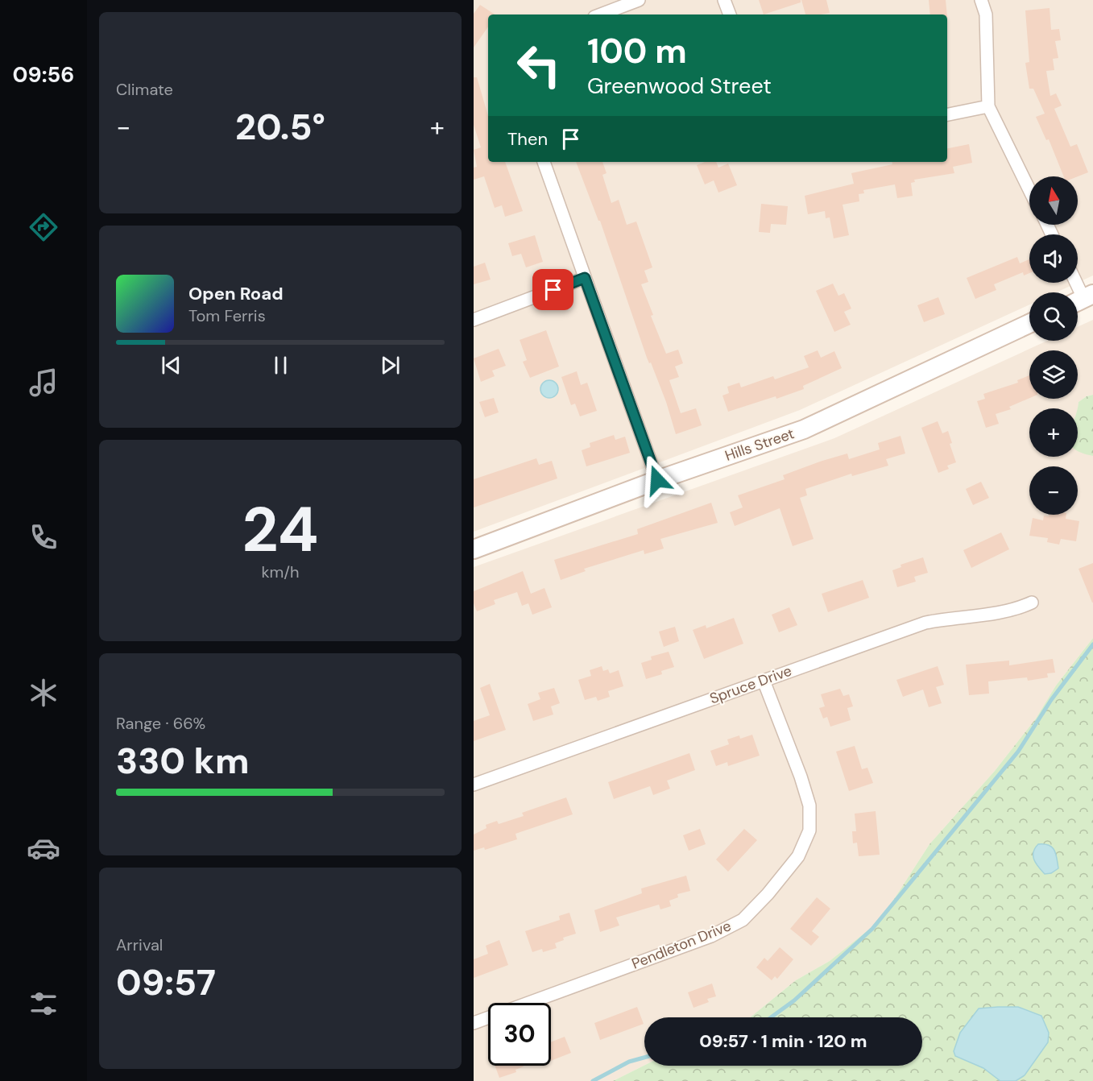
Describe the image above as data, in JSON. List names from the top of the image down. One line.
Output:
{"streets":{"street":["Hills Street","Spruce Drive","Pendleton Drive"]},"crossings":[["Spruce Drive","Pendleton Drive"]],"north":"top","page":{"tabs":"09:56","tile":["Climate",["24","km/h"],["Range · 66%","330 km"],["Arrival","09:57"]],"turn":["100 m","Greenwood Street"],"heat":["−","20.5°","+"],"then":"Then","map_buttons":["+","−"],"song":["Open Road","Tom Ferris"],"limit":"30","trip":"09:57 · 1 min · 120 m"}}
